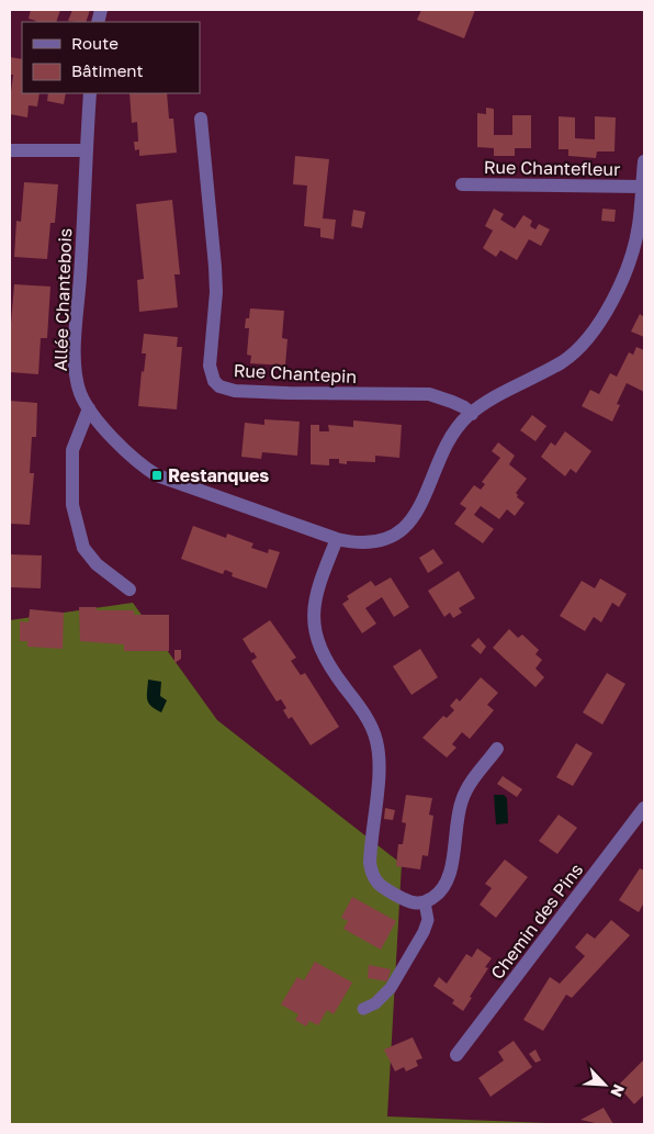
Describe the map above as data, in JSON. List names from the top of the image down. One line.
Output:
{"streets":{"street":["Rue Chantefleur","Allée Chantebois","Rue Chantepin","Chemin des Pins"]},"crossings":[["Rue Chantefleur","Allée Chantebois"],["Allée Chantebois","Rue Chantepin"]],"places":{"transit":["Restanques"]},"legend":["Route","Bâtiment"],"north":"bottom right"}
